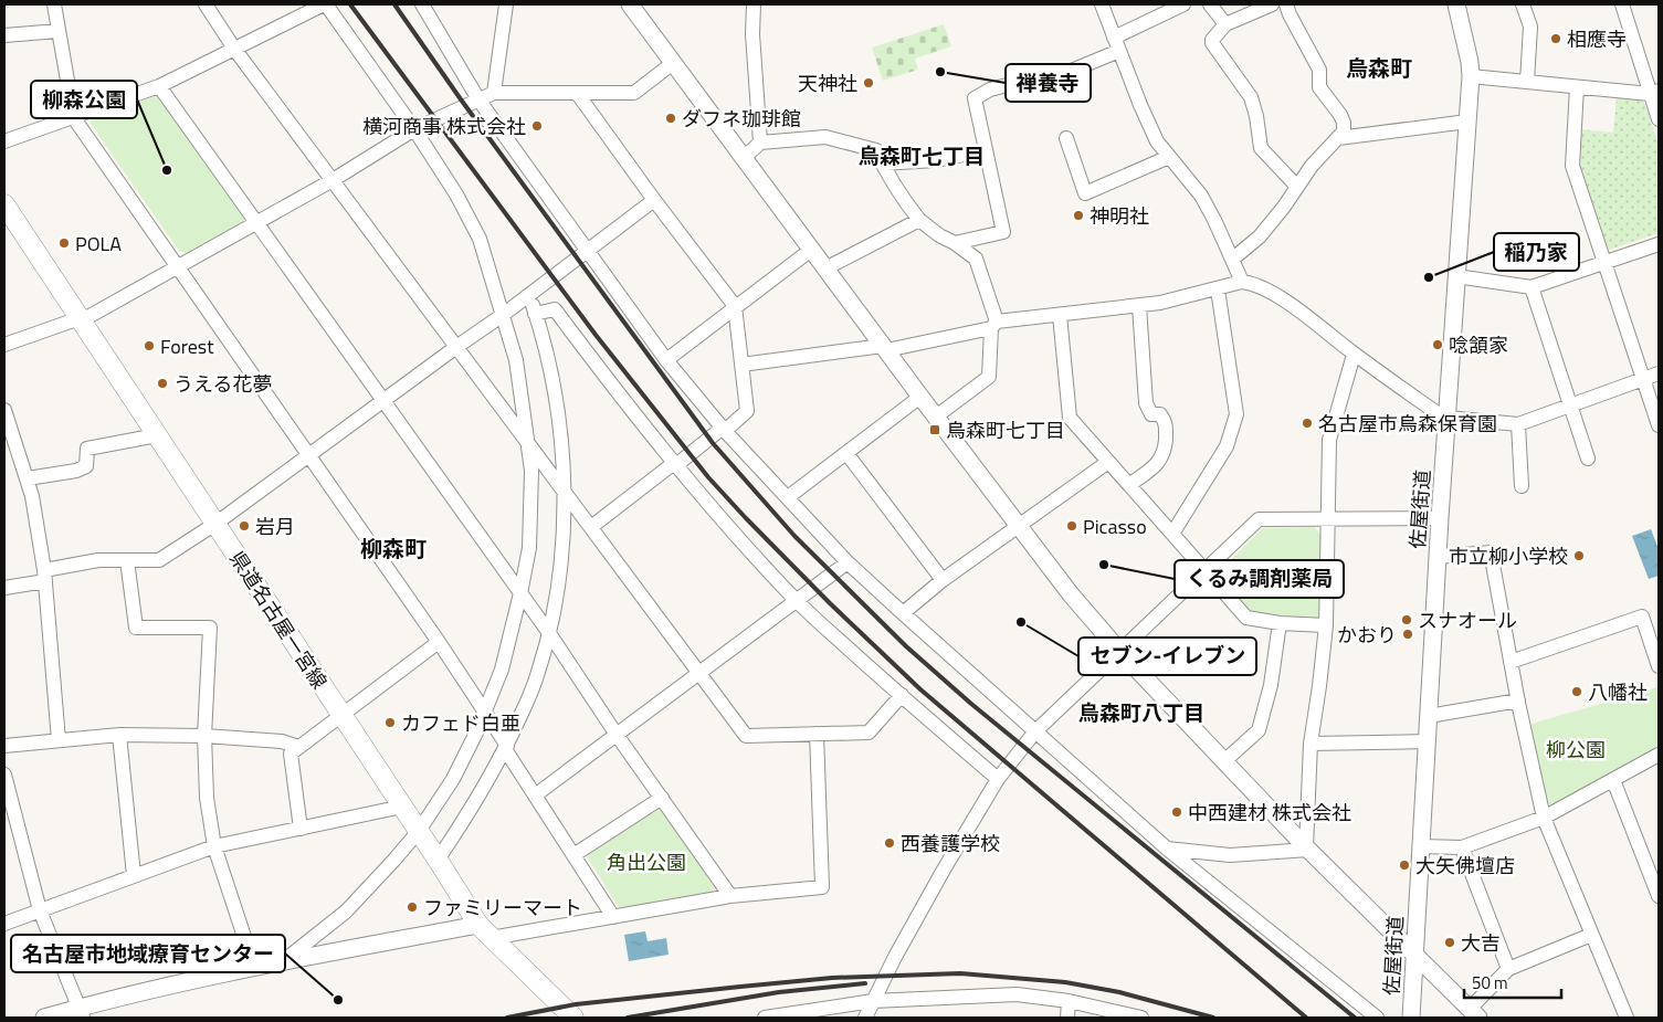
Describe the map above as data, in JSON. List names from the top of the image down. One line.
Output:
{"streets":{"main road":["県道名古屋一宮線"],"street":["佐屋街道"]},"districts":["烏森町","烏森町七丁目","柳森町","烏森町八丁目"],"parks":["柳公園","角出公園"],"places":{"other":["相應寺","禅養寺","天神社","ダフネ珈琲館","横河商事 株式会社","柳森公園","神明社","POLA","稲乃家","唸頷家","Forest","うえる花夢","名古屋市烏森保育園","岩月","Picasso","市立柳小学校","くるみ調剤薬局","スナオール","セブン-イレブン","かおり","八幡社","カフェド白亜","中西建材 株式会社","西養護学校","大矢佛壇店","ファミリーマート","大吉","名古屋市地域療育センター"],"transit":["烏森町七丁目"]},"scale_bar":"50 m"}
